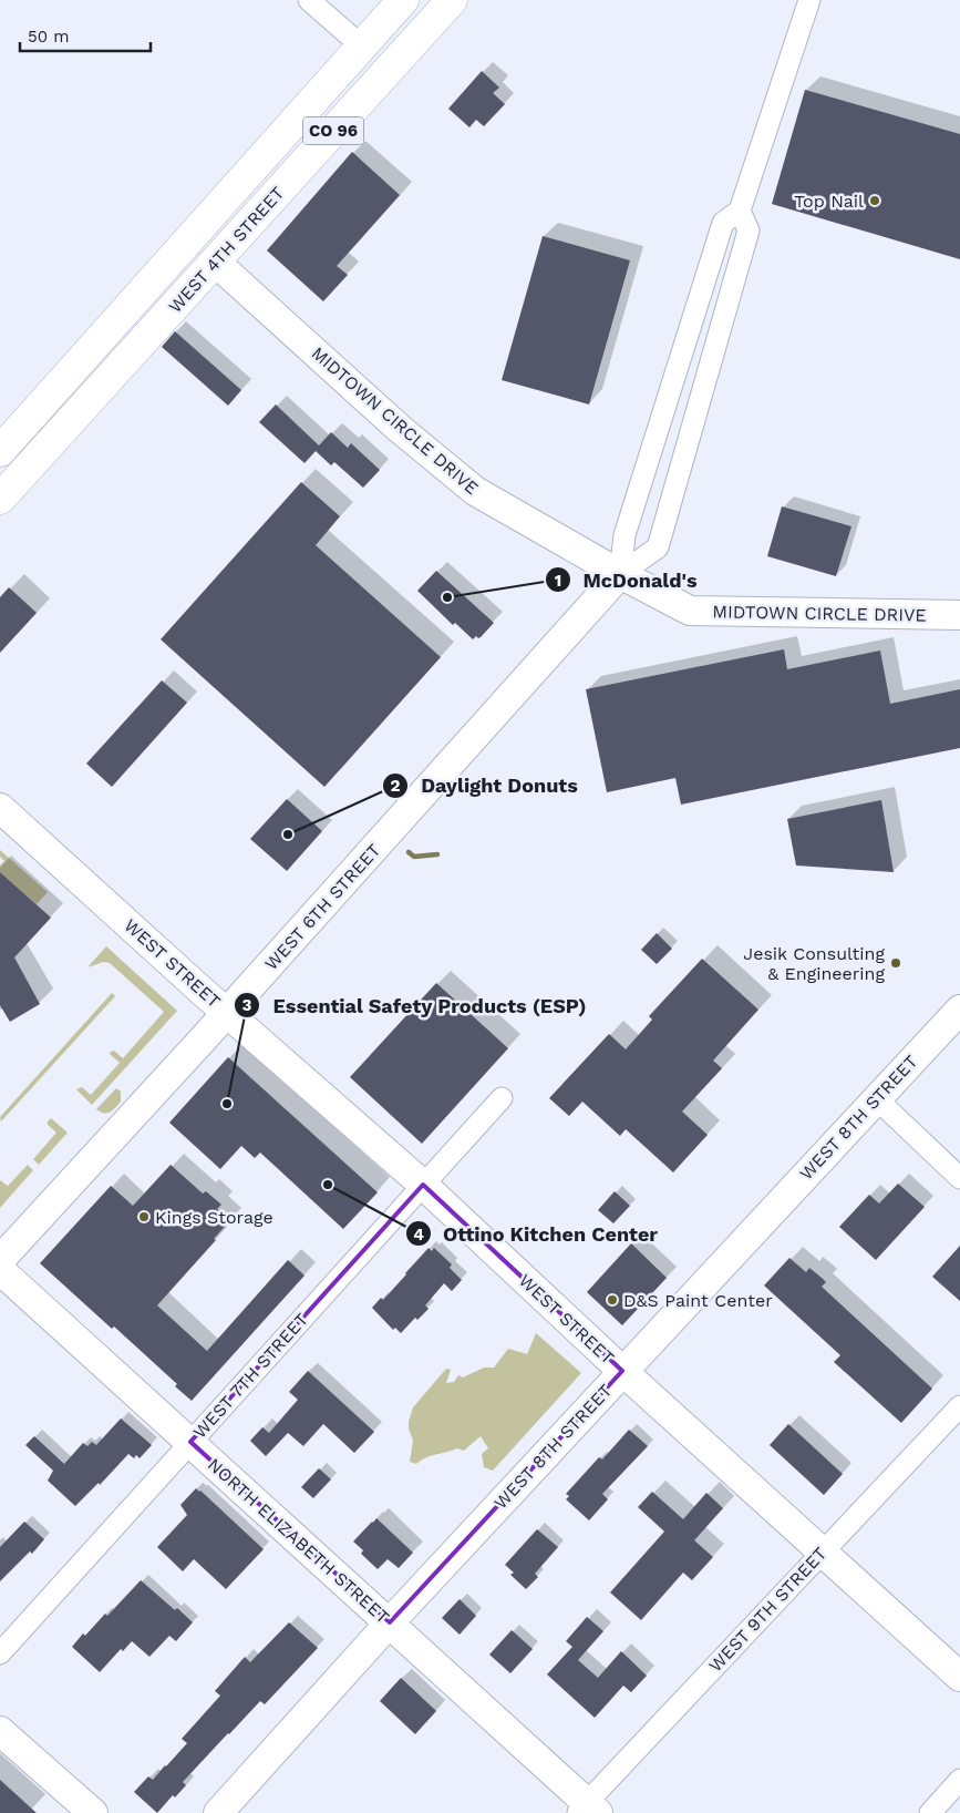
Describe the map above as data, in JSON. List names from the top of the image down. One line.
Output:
{"streets":{"main road":["CO 96","WEST 4TH STREET"],"street":["MIDTOWN CIRCLE DRIVE","WEST 6TH STREET","WEST STREET","WEST 8TH STREET","WEST 7TH STREET","NORTH ELIZABETH STREET","WEST 9TH STREET"]},"crossings":[["WEST 4TH STREET","MIDTOWN CIRCLE DRIVE"],["MIDTOWN CIRCLE DRIVE","WEST 6TH STREET"],["WEST 6TH STREET","WEST STREET"],["WEST STREET","WEST 8TH STREET"],["WEST STREET","WEST 7TH STREET"],["WEST STREET","WEST 9TH STREET"],["WEST 8TH STREET","NORTH ELIZABETH STREET"],["WEST 7TH STREET","NORTH ELIZABETH STREET"],["NORTH ELIZABETH STREET","WEST 9TH STREET"]],"places":["Top Nail","McDonald's","Daylight Donuts","Jesik Consulting & Engineering","Essential Safety Products (ESP)","Ottino Kitchen Center","Kings Storage","D&S Paint Center"],"scale_bar":"50 m"}
